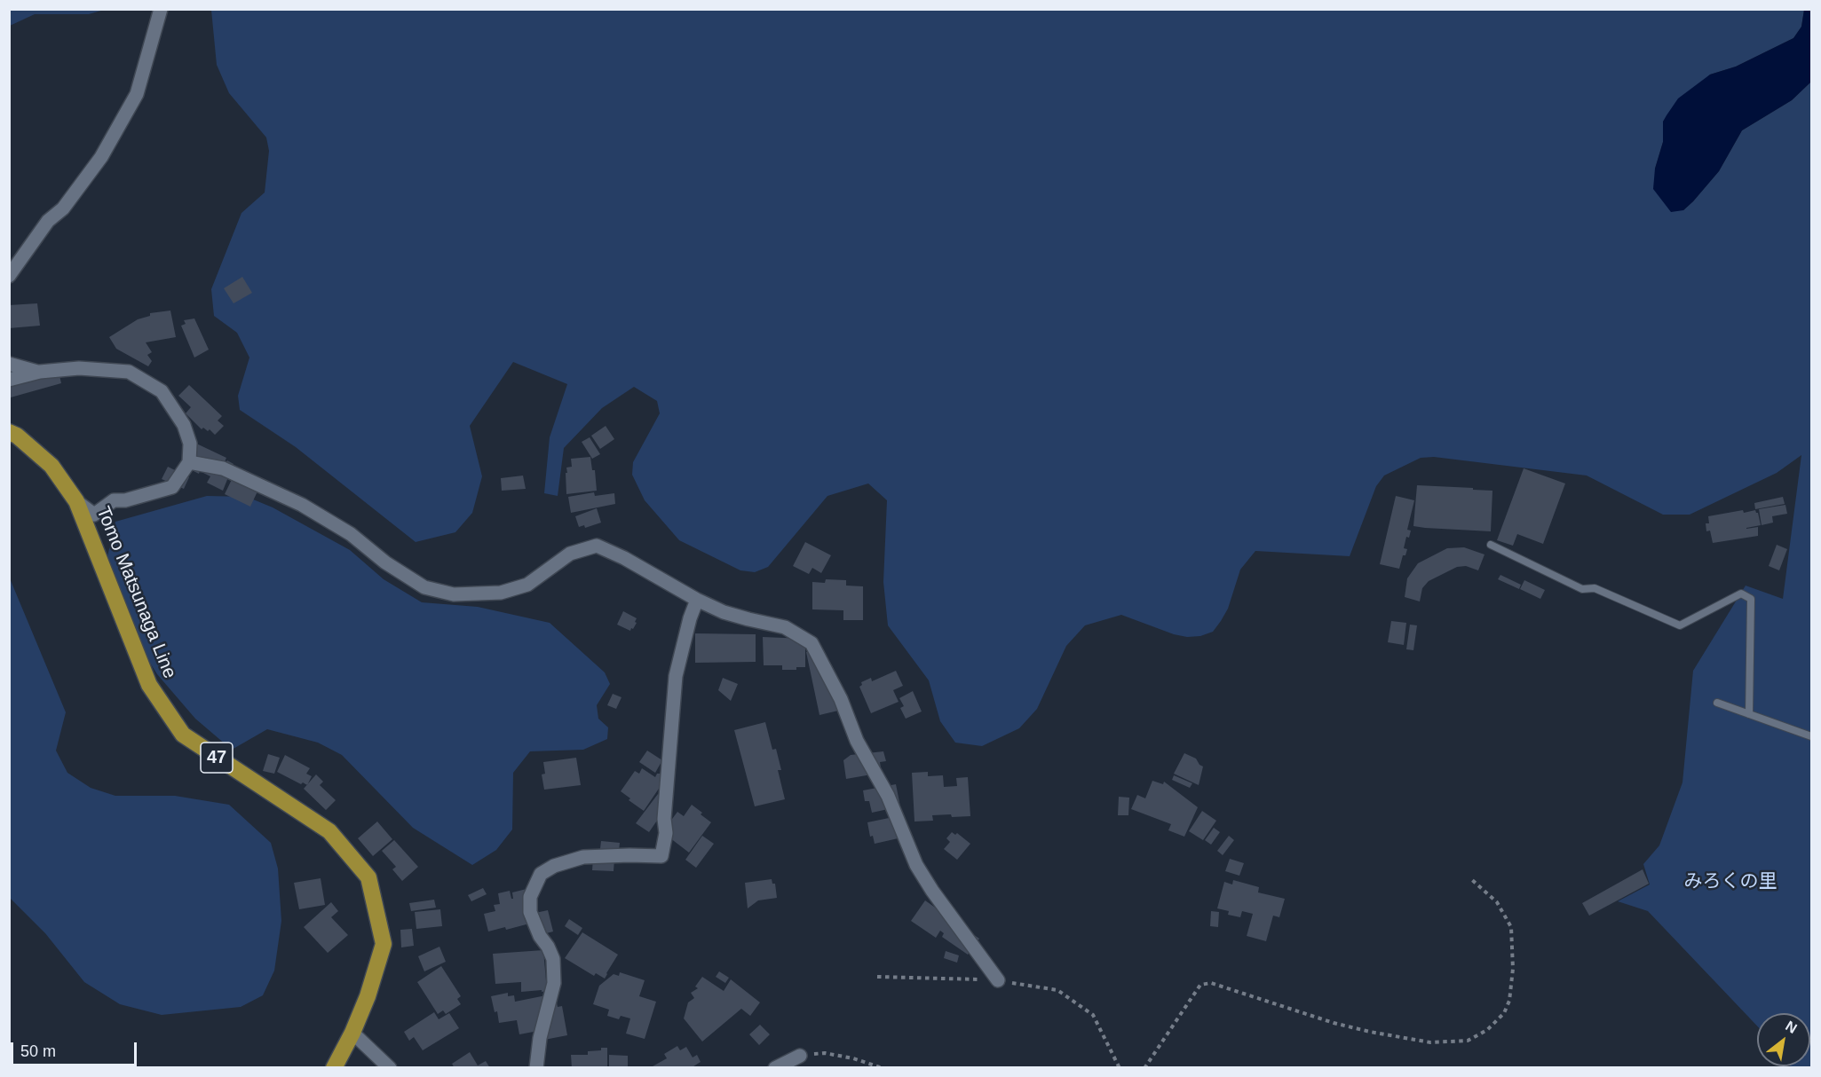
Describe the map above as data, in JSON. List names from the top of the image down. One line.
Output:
{"streets":{"main road":["Tomo Matsunaga Line","47"]},"parks":["みろくの里"],"scale_bar":"50 m","north":"top right"}
